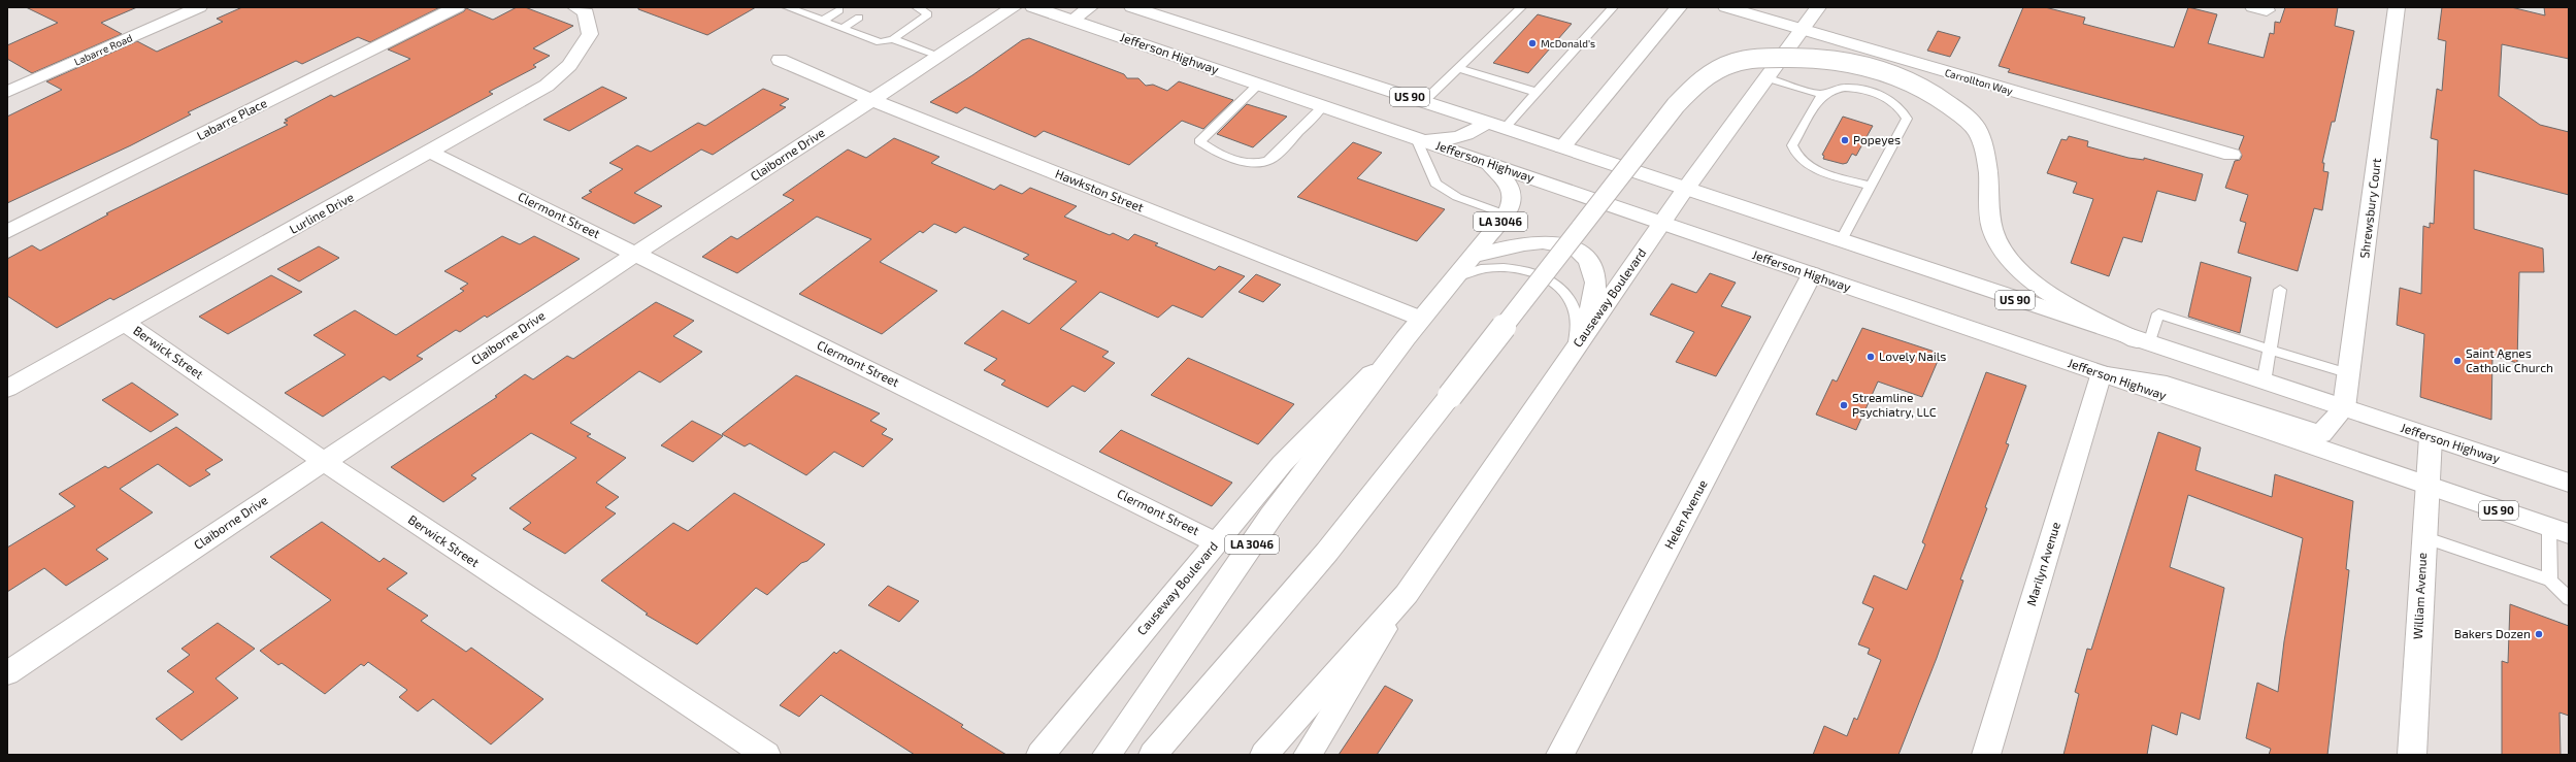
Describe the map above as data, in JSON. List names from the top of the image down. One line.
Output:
{"streets":{"main road":["Labarre Road","Jefferson Highway","Carrollton Way","US 90","Labarre Place","Claiborne Drive","Hawkston Street","Shrewsbury Court","Lurline Drive","Clermont Street","LA 3046","Causeway Boulevard","Berwick Street","Helen Avenue","Marilyn Avenue","William Avenue"]},"crossings":[["Jefferson Highway","Shrewsbury Court"],["Jefferson Highway","LA 3046"],["Jefferson Highway","Causeway Boulevard"],["Jefferson Highway","Helen Avenue"],["Jefferson Highway","Marilyn Avenue"],["Jefferson Highway","William Avenue"],["Carrollton Way","Causeway Boulevard"],["Claiborne Drive","Hawkston Street"],["Claiborne Drive","Clermont Street"],["Claiborne Drive","Berwick Street"],["Hawkston Street","LA 3046"],["Lurline Drive","Clermont Street"],["Lurline Drive","Berwick Street"],["Clermont Street","Causeway Boulevard"],["LA 3046","Causeway Boulevard"]],"places":["McDonald's","Popeyes","Lovely Nails","Saint Agnes Catholic Church","Streamline Psychiatry, LLC","Bakers Dozen"]}
